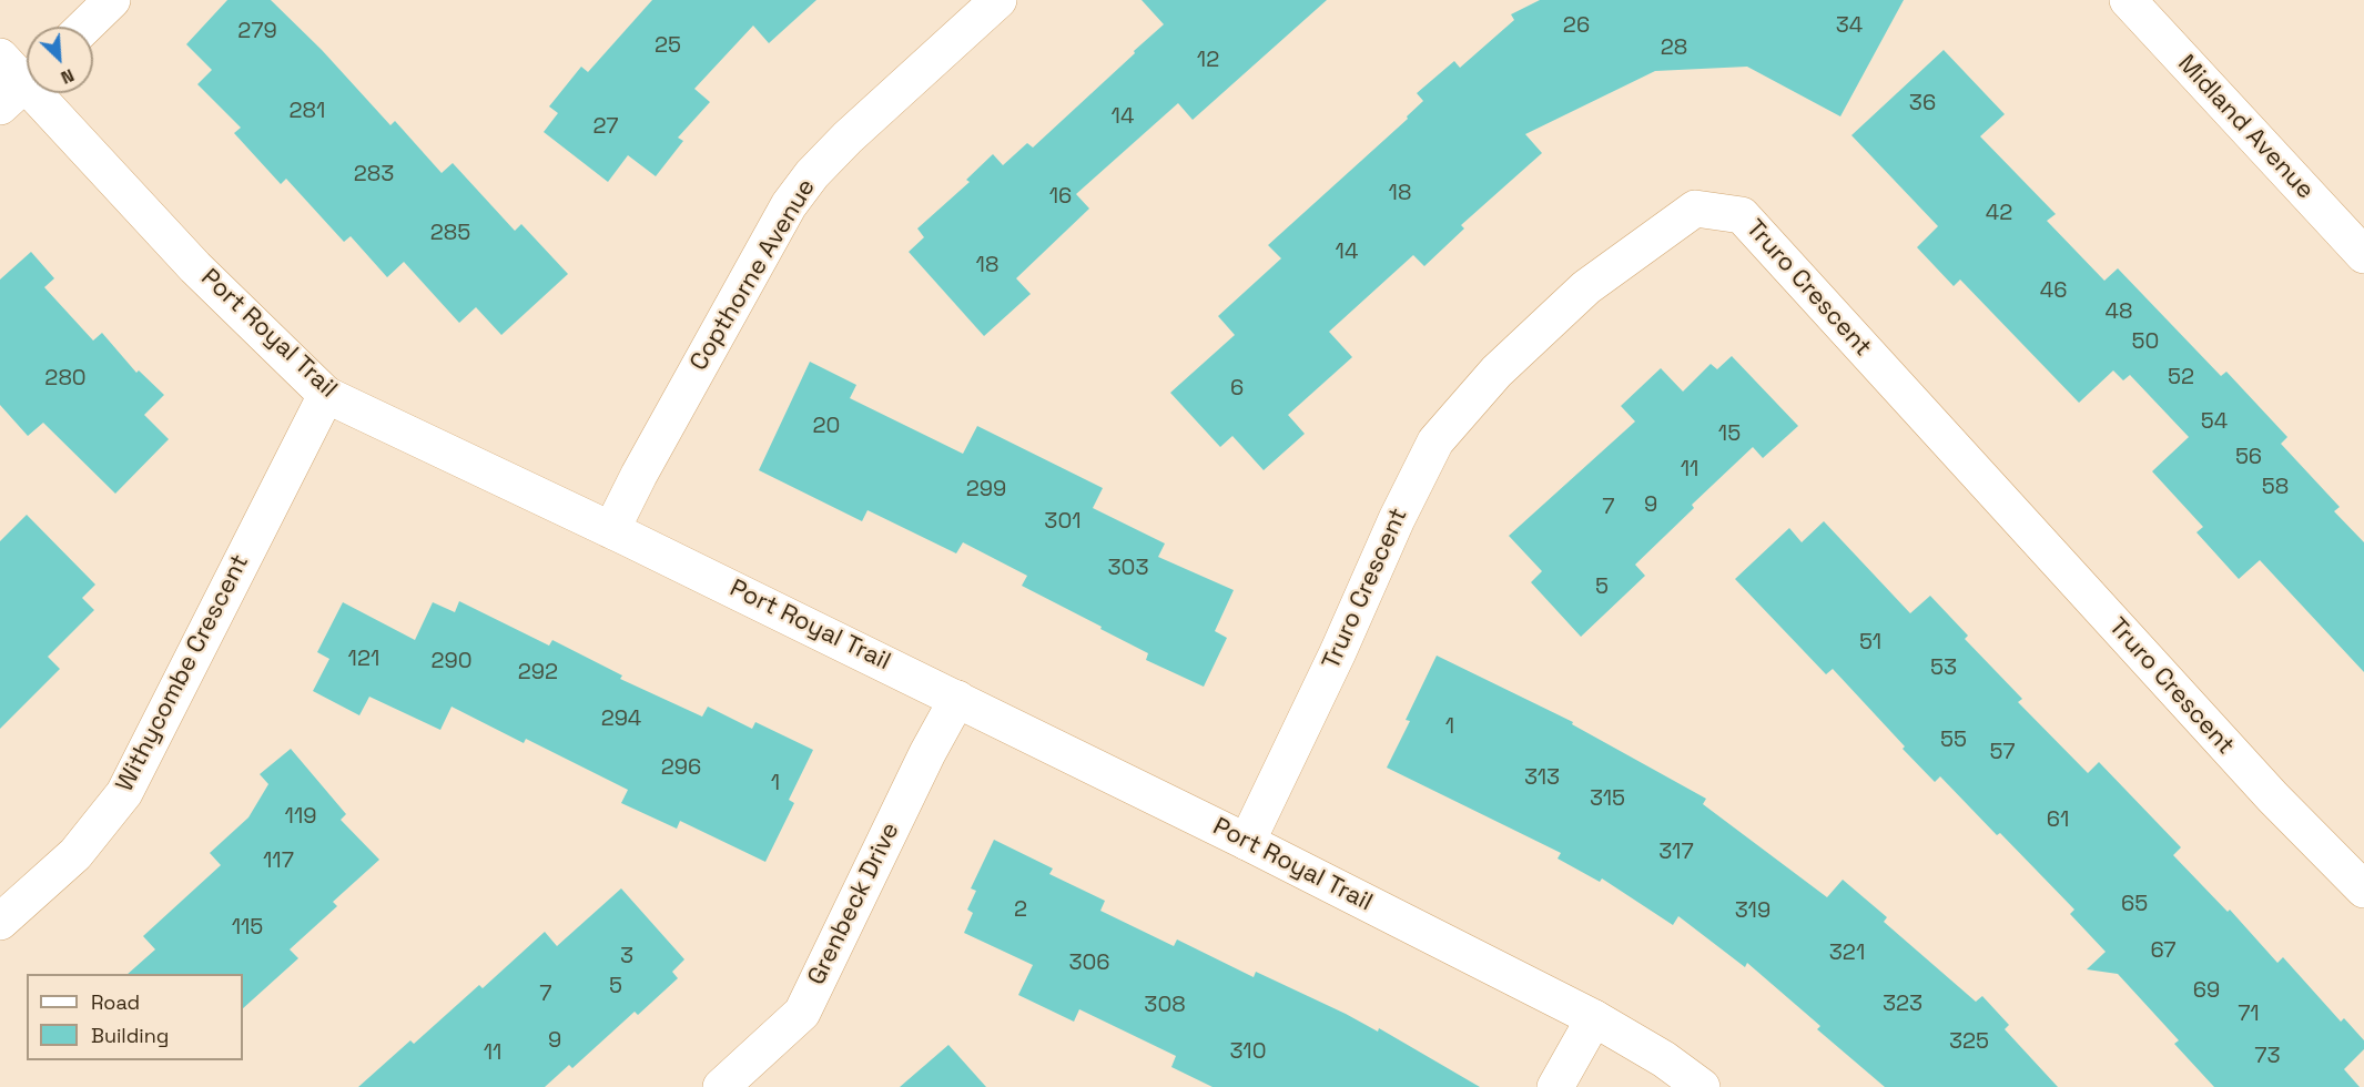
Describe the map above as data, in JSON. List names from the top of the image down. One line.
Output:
{"streets":{"street":["Midland Avenue","Copthorne Avenue","Truro Crescent","Port Royal Trail","Withycombe Crescent","Grenbeck Drive"]},"crossings":[["Copthorne Avenue","Port Royal Trail"],["Truro Crescent","Port Royal Trail"],["Port Royal Trail","Withycombe Crescent"],["Port Royal Trail","Grenbeck Drive"]],"house_numbers":["26","34","279","25","28","12","36","281","14","27","283","18","16","42","285","14","18","46","48","50","52","280","6","54","20","15","56","11","58","299","9","7","301","303","5","51","121","290","53","292","294","1","55","57","296","313","1","315","119","61","317","117","65","2","319","115","67","321","3","306","5","69","7","323","308","71","9","325","310","11","73"],"legend":["Road","Building"],"north":"bottom right"}
